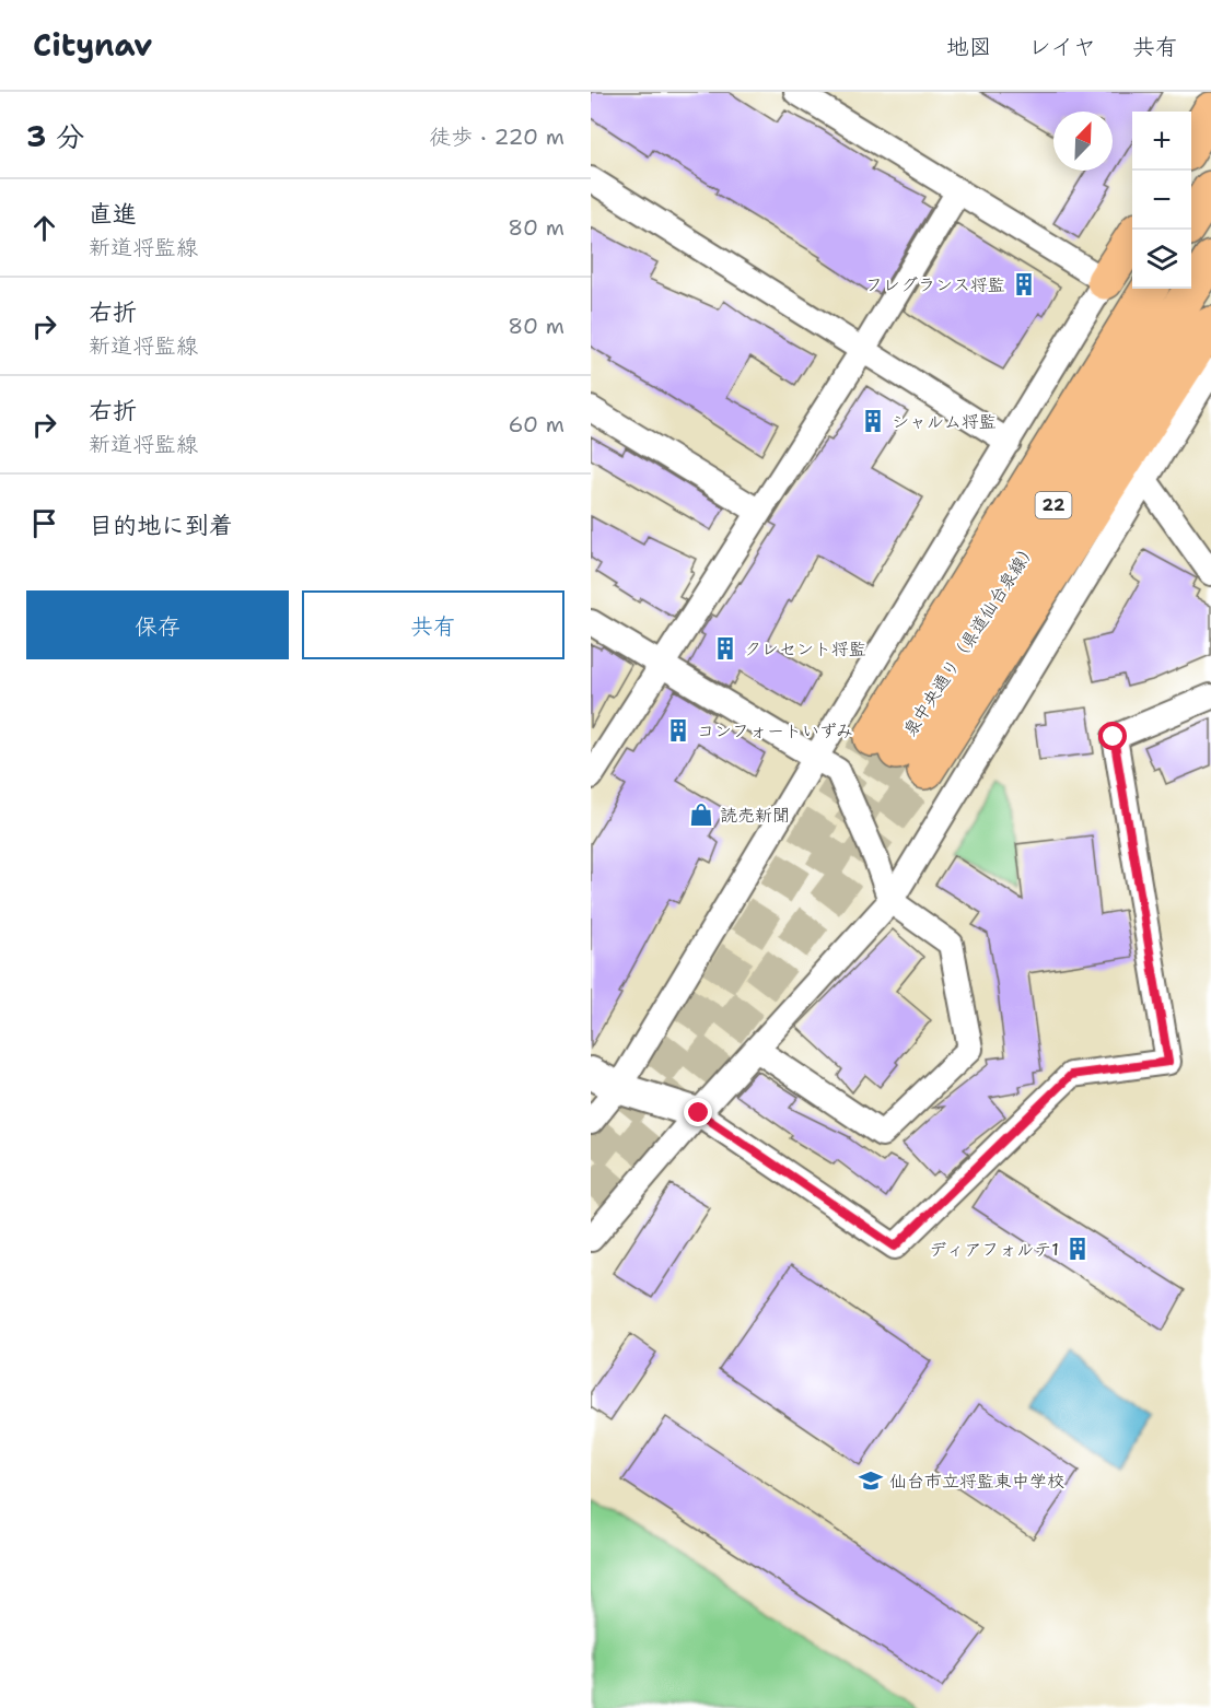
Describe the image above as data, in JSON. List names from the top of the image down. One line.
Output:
{"streets":{"main road":["22","泉中央通り（県道仙台泉線）"]},"places":{"building":["フレグランス将監","シャルム将監","クレセント将監","コンフォートいずみ","ディアフォルテ1"],"shop":["読売新聞"],"school or university":["仙台市立将監東中学校"]},"north":"top right","page":{"header":"Citynav","nav":["地図","レイヤ","共有"],"heading":["3 分","徒歩 · 220 m"],"map_buttons":["+","−"],"list":[["直進","新道将監線","80 m"],["右折","新道将監線","80 m"],["右折","新道将監線","60 m"],"目的地に到着"],"buttons":["保存","共有"]}}
